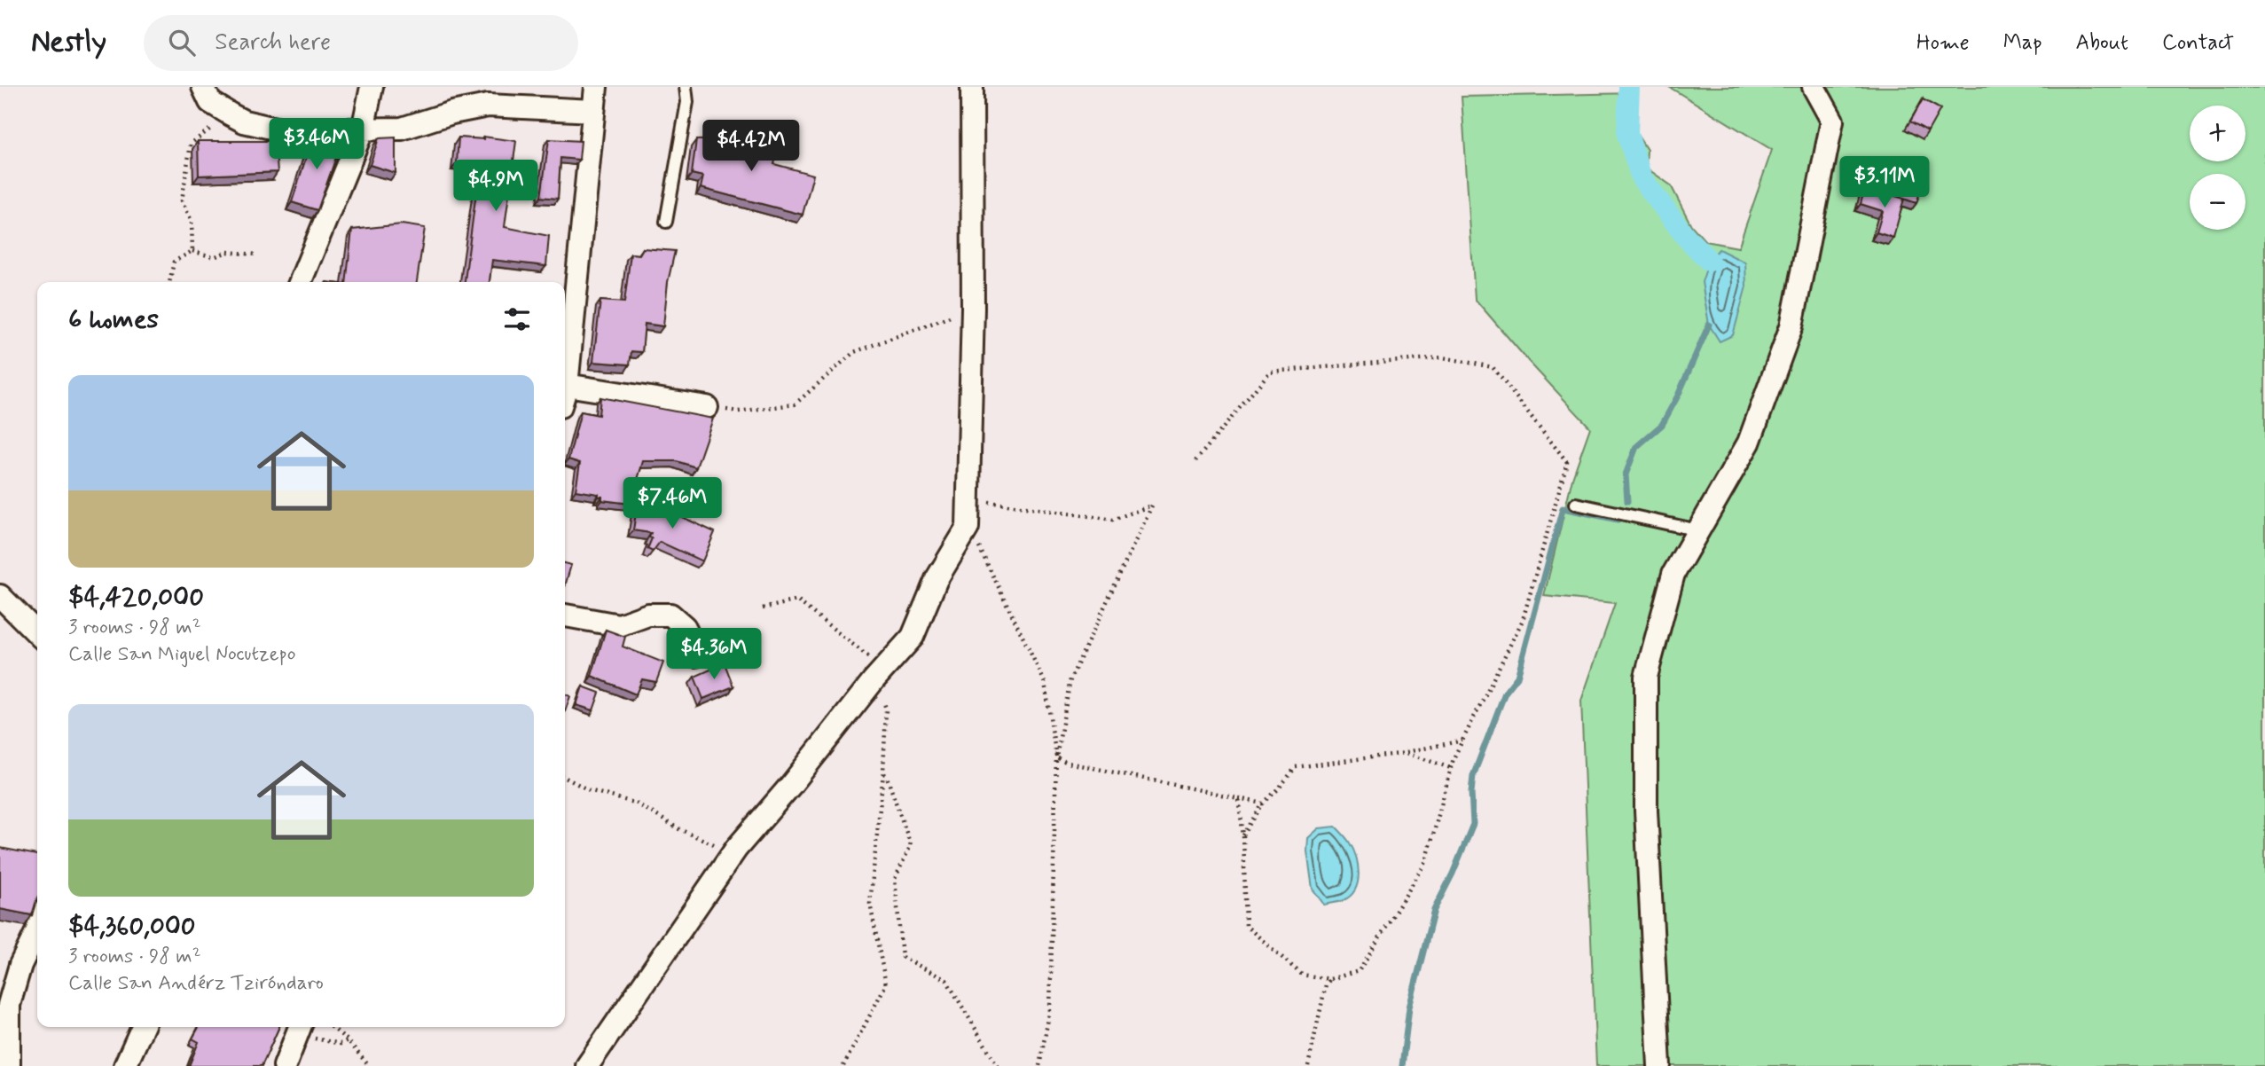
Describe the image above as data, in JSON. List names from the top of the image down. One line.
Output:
{"page":{"header":"Nestly","search":"Search here","nav":["Home","Map","About","Contact"],"map_buttons":["+","−"],"price":["$3.46M","$4.42M","$3.11M","$4.9M","$7.46M","$4.36M"],"heading":"6 homes","list":[{"name":"$4,420,000","note":"3 rooms · 98 m² · Calle San Miguel Nocutzepo"},{"name":"$4,360,000","note":"3 rooms · 98 m² · Calle San Andérz Tziróndaro"}]}}
